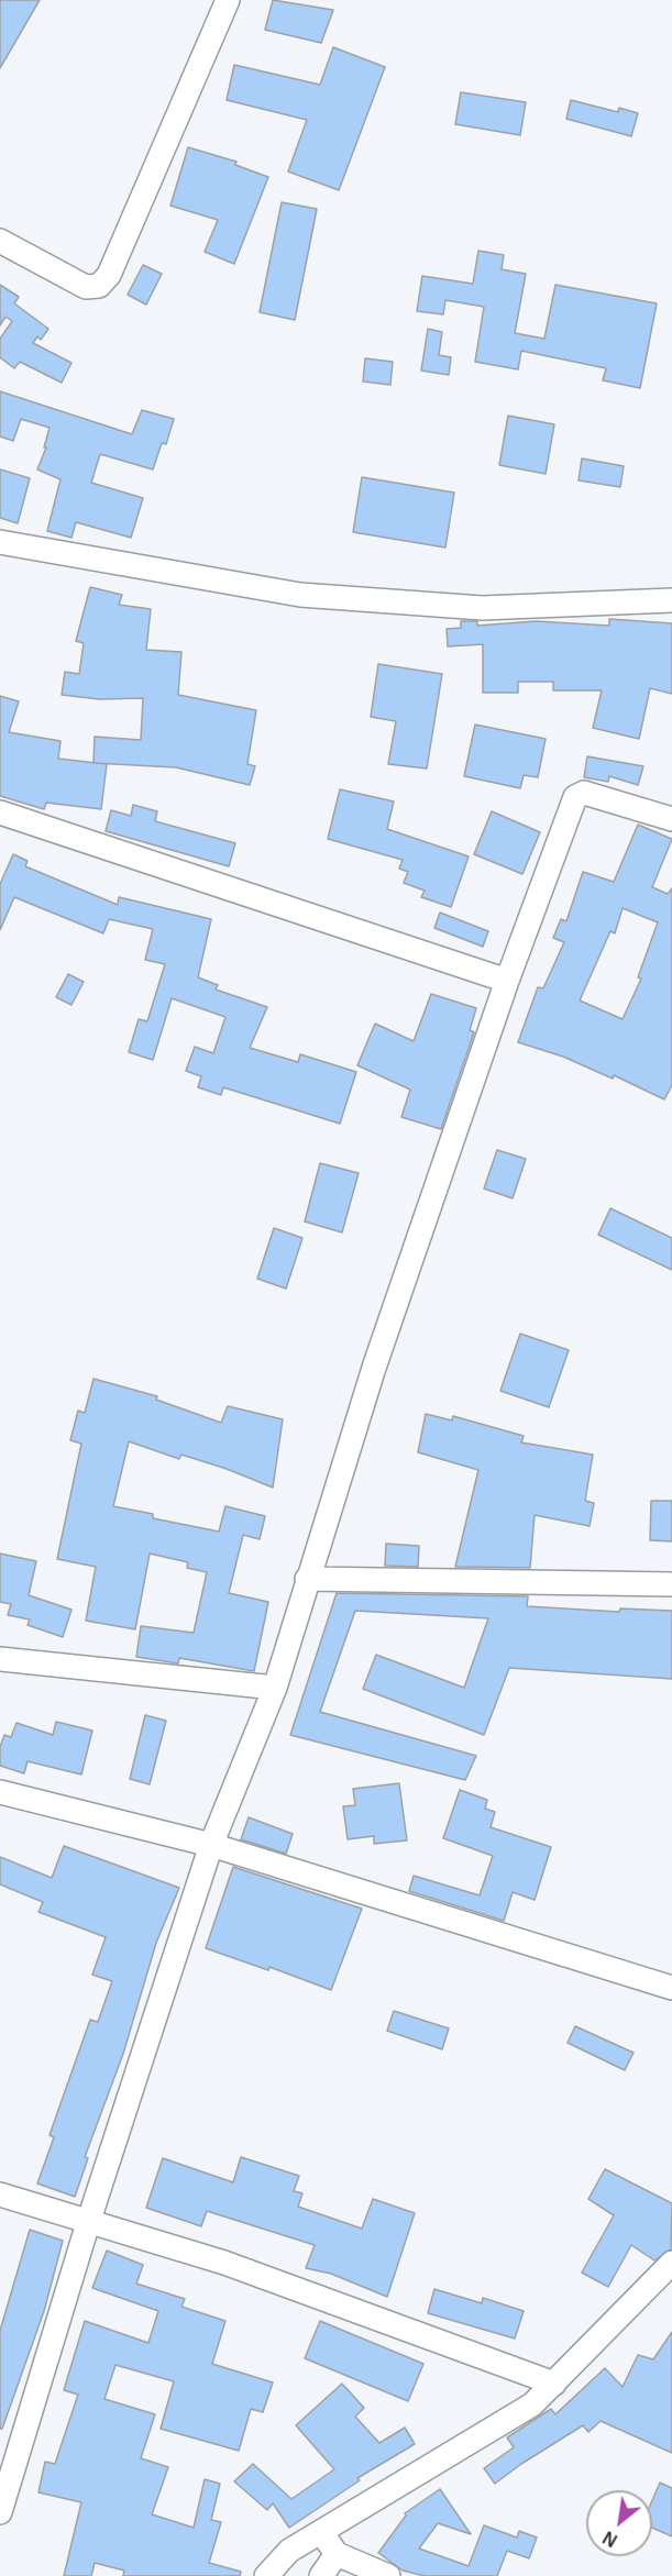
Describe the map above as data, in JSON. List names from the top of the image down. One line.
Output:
{"north":"bottom left"}
